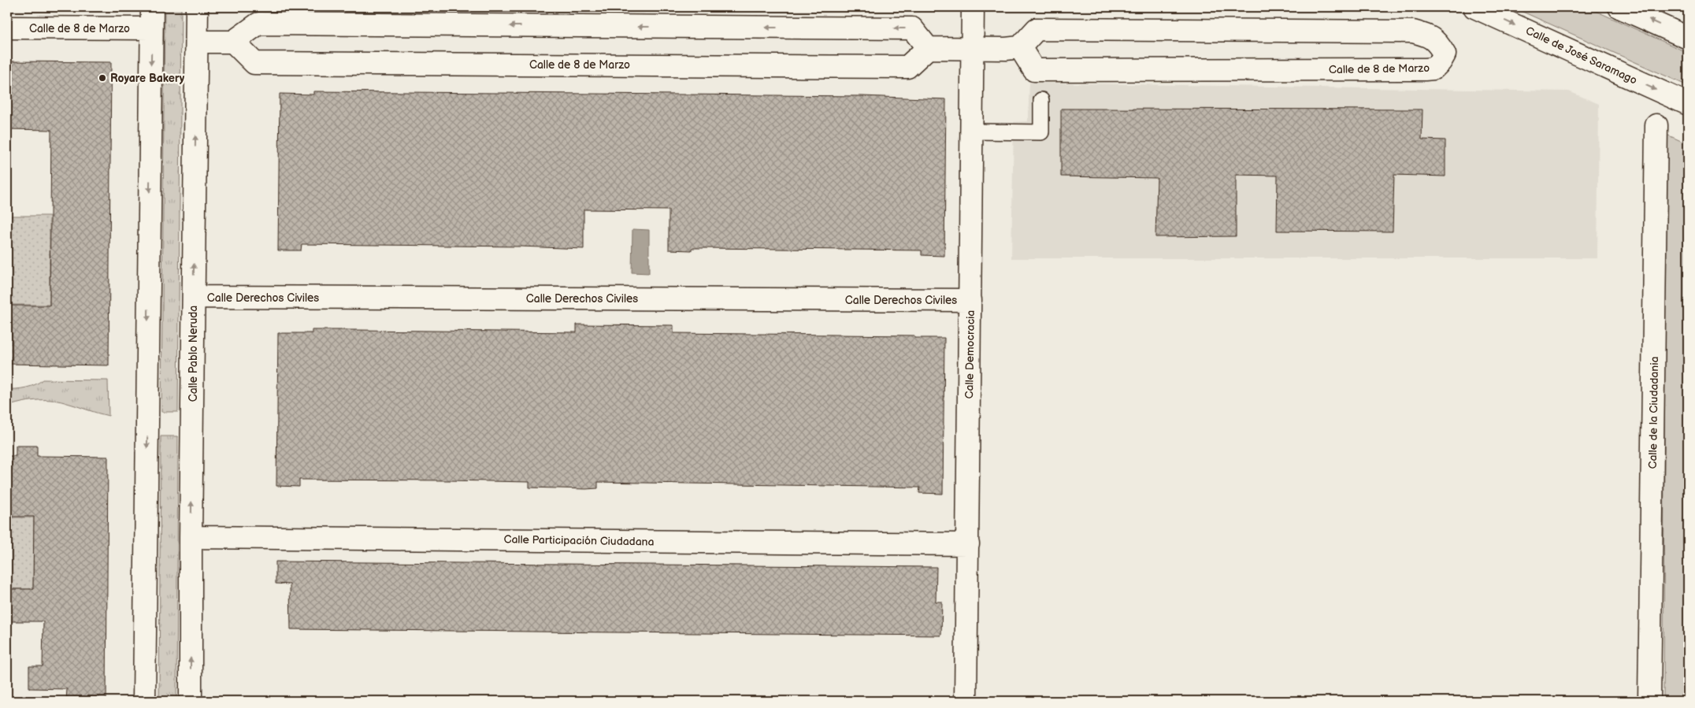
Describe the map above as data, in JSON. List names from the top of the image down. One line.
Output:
{"streets":{"street":["Calle de 8 de Marzo","Calle de José Saramago","Calle Derechos Civiles","Calle Pablo Neruda","Calle Democracia","Calle de la Ciudadania","Calle Participación Ciudadana"]},"crossings":[["Calle Derechos Civiles","Calle Pablo Neruda"],["Calle Derechos Civiles","Calle Democracia"],["Calle Pablo Neruda","Calle Participación Ciudadana"],["Calle Democracia","Calle Participación Ciudadana"]],"places":["Royare Bakery"]}
